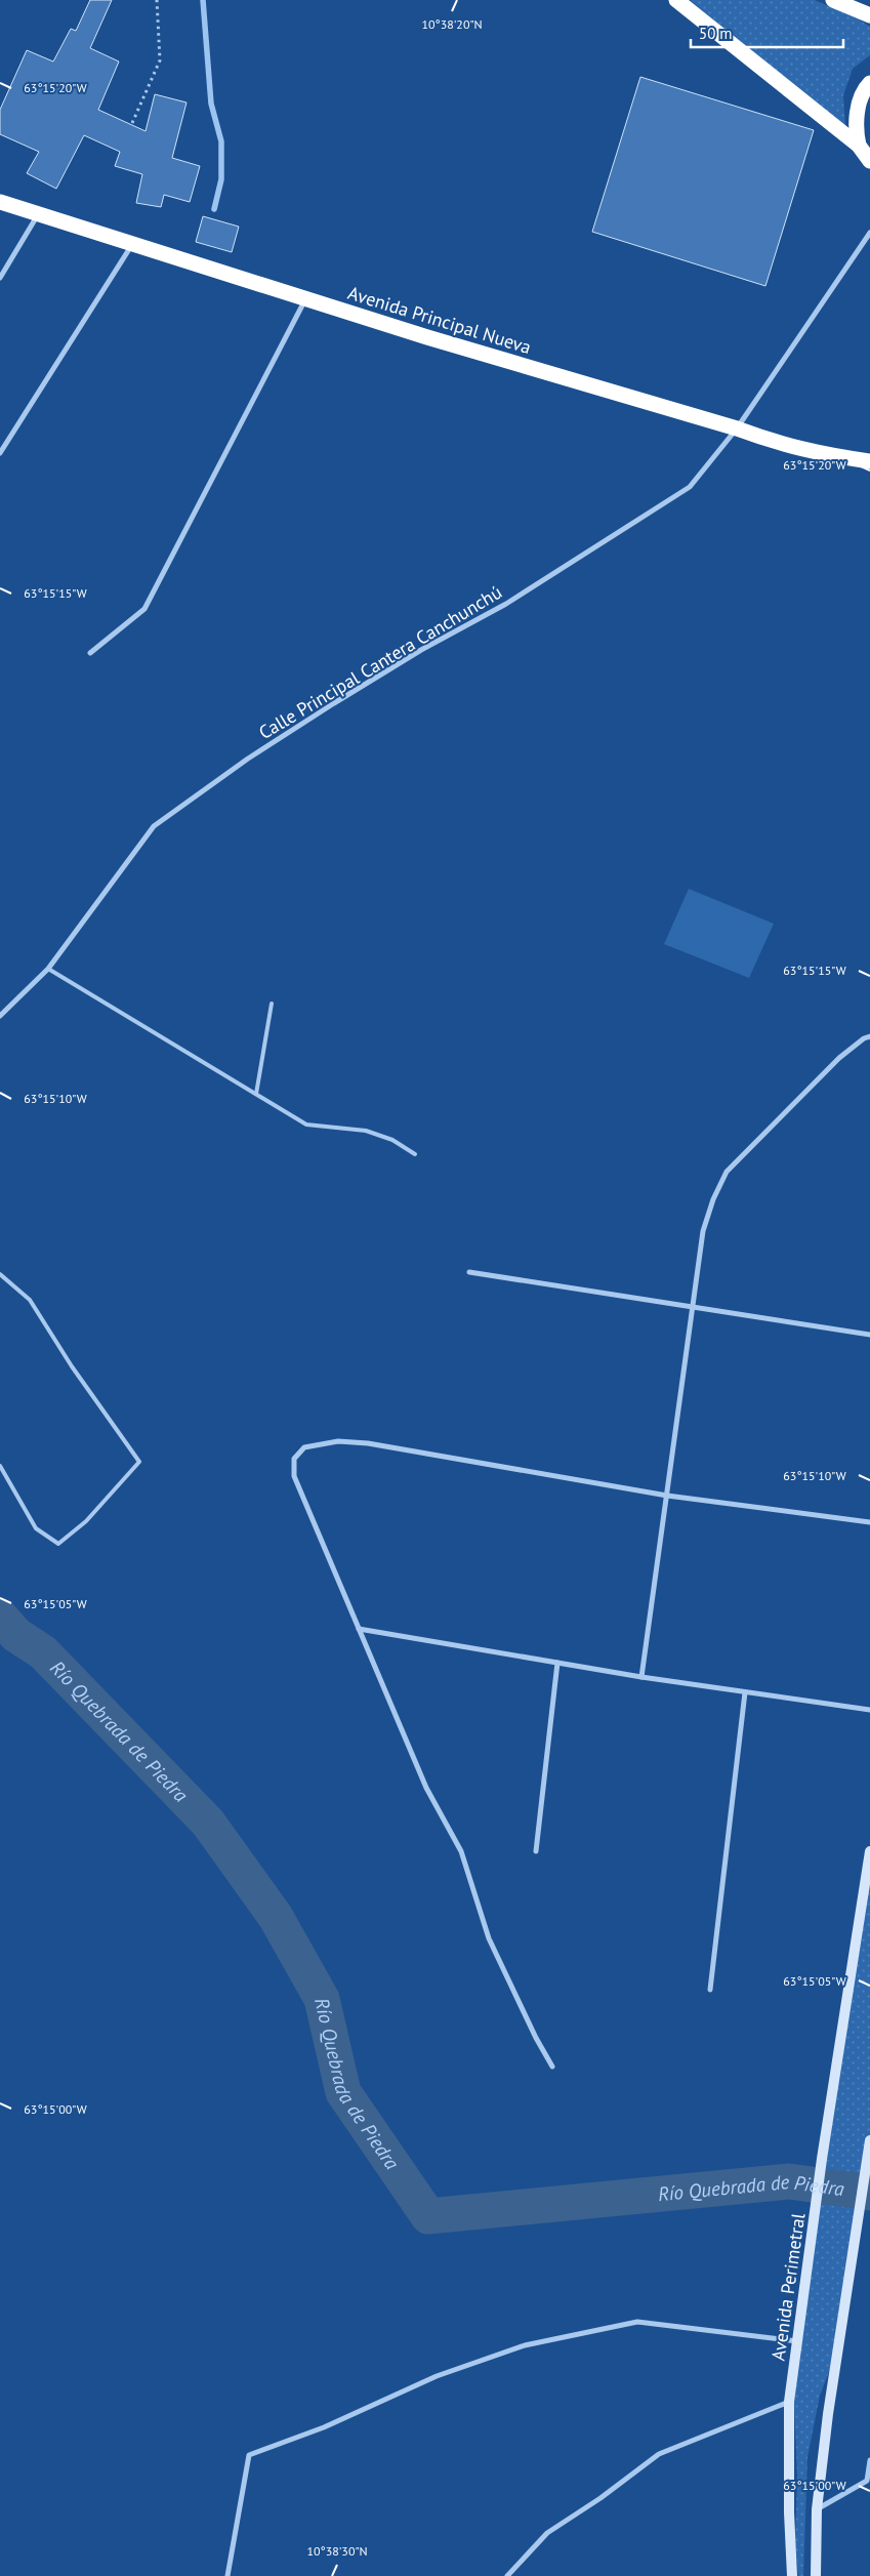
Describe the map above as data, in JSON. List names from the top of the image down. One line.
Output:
{"streets":{"highway":["Avenida Principal Nueva"],"main road":["Avenida Perimetral"],"street":["Calle Principal Cantera Canchunchú"]},"crossings":[["Avenida Principal Nueva","Calle Principal Cantera Canchunchú"]],"water":["Río Quebrada de Piedra"],"scale_bar":"50 m","coordinates":["10°38'20\"N","63°15'20\"W","63°15'15\"W","63°15'10\"W","63°15'05\"W","63°15'00\"W","10°38'30\"N"]}
